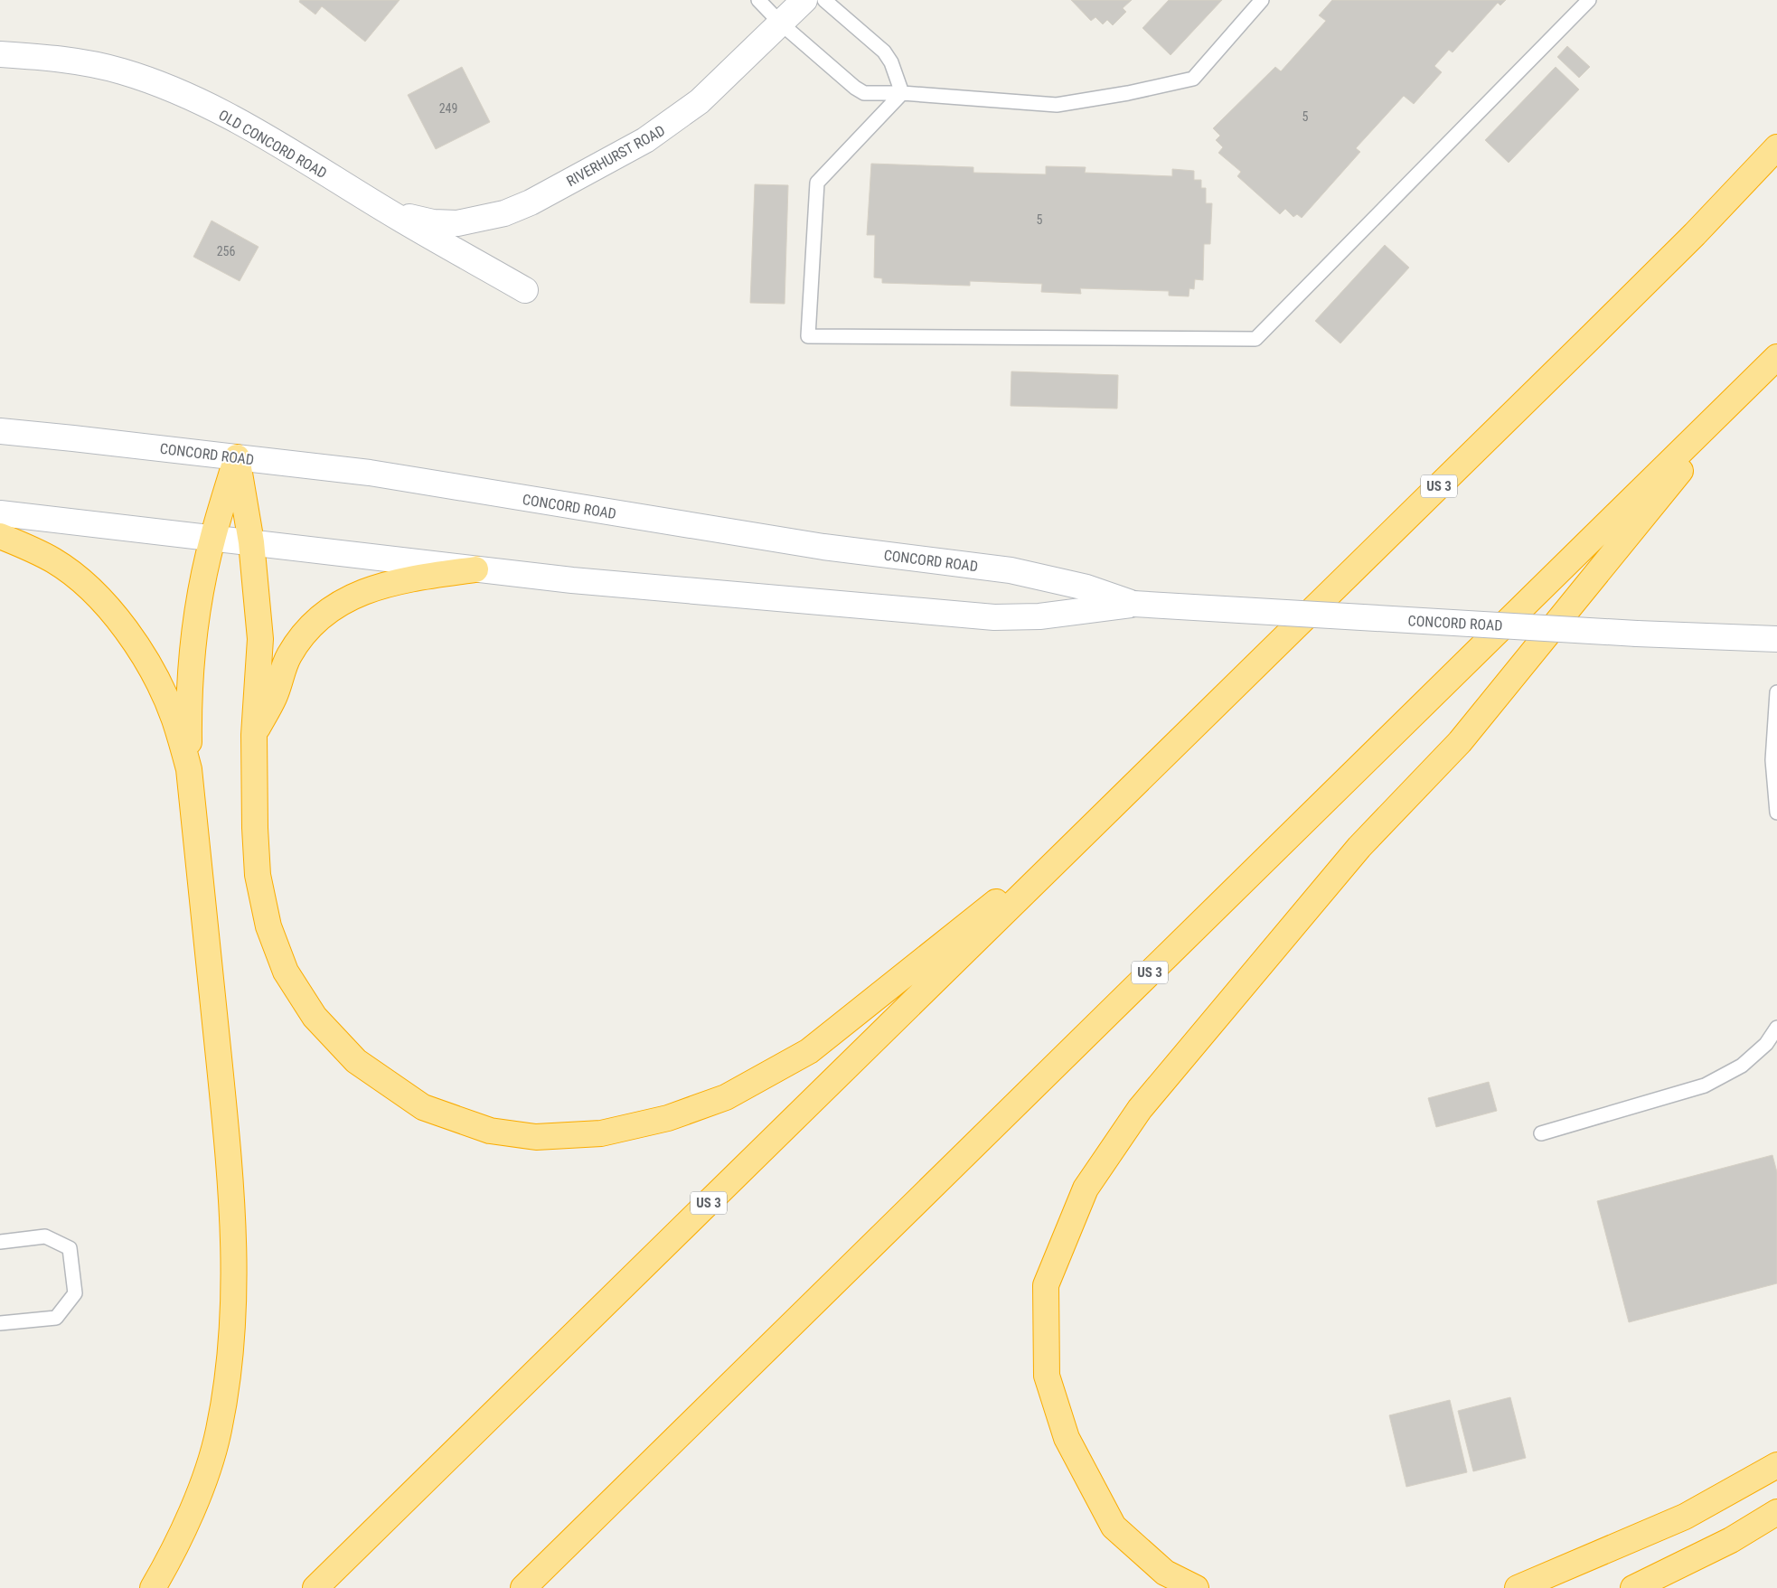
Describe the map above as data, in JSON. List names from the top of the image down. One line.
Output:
{"streets":{"highway":["US 3"],"main road":["OLD CONCORD ROAD","RIVERHURST ROAD","CONCORD ROAD"]},"crossings":[["OLD CONCORD ROAD","RIVERHURST ROAD"]],"house_numbers":["249","5","5","256"]}
